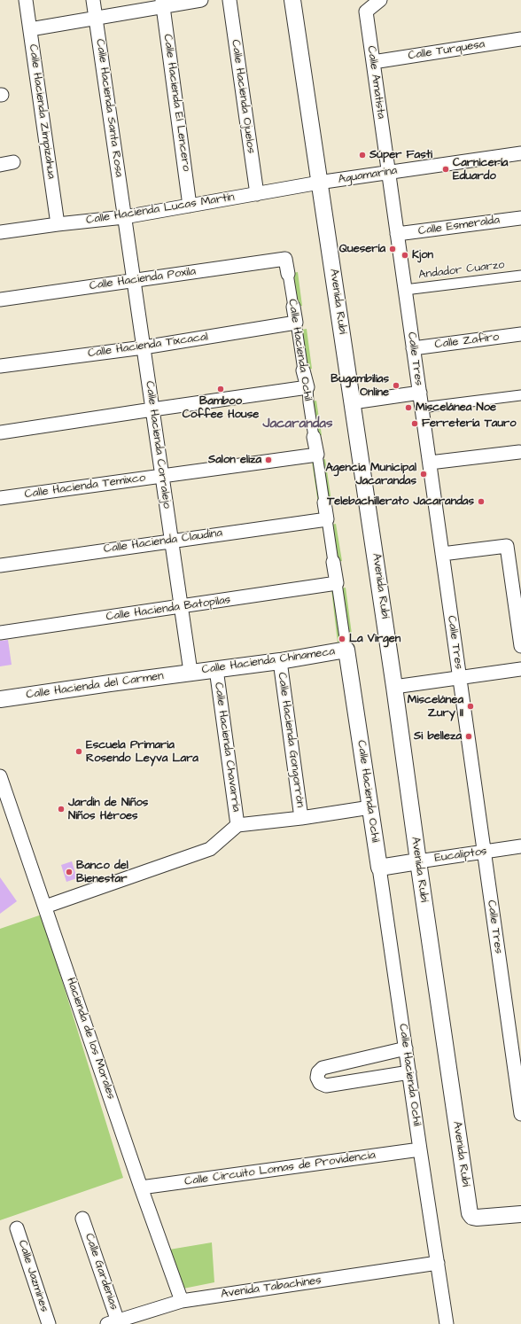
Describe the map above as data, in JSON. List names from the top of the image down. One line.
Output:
{"streets":{"street":["Calle Turquesa","Calle Amatista","Calle Hacienda Ojuelos","Calle Hacienda El Lencero","Calle Hacienda Santa Rosa","Calle Hacienda Zimpizahua","Aguamarina","Calle Hacienda Lucas Martín","Calle Esmeralda","Andador Cuarzo","Calle Hacienda Poxila","Avenida Rubí","Calle Zafiro","Calle Hacienda Tixcacal","Calle Hacienda Ochil","Calle Tres","Calle Hacienda Corralejo","Calle Hacienda Temixco","Calle Hacienda Claudina","Calle Hacienda Batopilas","Calle Hacienda Chinameca","Calle Hacienda del Carmen","Calle Hacienda Gongorrón","Calle Hacienda Chavarría","Eucaliptos","Hacienda de los Morales","Calle Circuito Lomas de Providencia","Calle Gardenias","Calle Jazmines","Avenida Tabachines"]},"crossings":[["Calle Turquesa","Calle Amatista"],["Calle Amatista","Aguamarina"],["Calle Amatista","Calle Tres"],["Calle Hacienda Ojuelos","Calle Hacienda Lucas Martín"],["Calle Hacienda El Lencero","Calle Hacienda Lucas Martín"],["Calle Hacienda Santa Rosa","Calle Hacienda Lucas Martín"],["Calle Hacienda Santa Rosa","Calle Hacienda Corralejo"],["Calle Hacienda Zimpizahua","Calle Hacienda Lucas Martín"],["Aguamarina","Calle Hacienda Lucas Martín"],["Aguamarina","Avenida Rubí"],["Aguamarina","Calle Tres"],["Calle Hacienda Lucas Martín","Avenida Rubí"],["Calle Hacienda Lucas Martín","Calle Hacienda Corralejo"],["Calle Esmeralda","Calle Tres"],["Andador Cuarzo","Calle Tres"],["Calle Hacienda Poxila","Calle Hacienda Ochil"],["Calle Hacienda Poxila","Calle Hacienda Corralejo"],["Avenida Rubí","Eucaliptos"],["Calle Zafiro","Calle Tres"],["Calle Hacienda Tixcacal","Calle Hacienda Ochil"],["Calle Hacienda Tixcacal","Calle Hacienda Corralejo"],["Calle Hacienda Ochil","Calle Hacienda Temixco"],["Calle Hacienda Ochil","Calle Hacienda Claudina"],["Calle Hacienda Ochil","Calle Hacienda Batopilas"],["Calle Hacienda Ochil","Calle Hacienda Chinameca"],["Calle Hacienda Ochil","Eucaliptos"],["Calle Hacienda Ochil","Calle Circuito Lomas de Providencia"],["Calle Hacienda Ochil","Avenida Tabachines"],["Calle Tres","Eucaliptos"],["Calle Hacienda Corralejo","Calle Hacienda Temixco"],["Calle Hacienda Corralejo","Calle Hacienda Claudina"],["Calle Hacienda Corralejo","Calle Hacienda Batopilas"],["Calle Hacienda Corralejo","Calle Hacienda Chinameca"],["Calle Hacienda Corralejo","Calle Hacienda del Carmen"],["Calle Hacienda Chinameca","Calle Hacienda del Carmen"],["Calle Hacienda Chinameca","Calle Hacienda Gongorrón"],["Calle Hacienda Chinameca","Calle Hacienda Chavarría"],["Hacienda de los Morales","Calle Circuito Lomas de Providencia"],["Hacienda de los Morales","Avenida Tabachines"],["Calle Gardenias","Avenida Tabachines"]],"districts":["Jacarandas"],"places":["Súper Fasti","Carnicería Eduardo","Quesería","Kjon","Bugambilias Online","Bamboo Coffee House","Miscelánea Noe","Ferretería Tauro","Salon eliza","Agencia Municipal Jacarandas","Telebachillerato Jacarandas","La Virgen","Miscelánea Zury II","Si belleza","Escuela Primaria Rosendo Leyva Lara","Jardín de Niños Niños Héroes","Banco del Bienestar"]}
